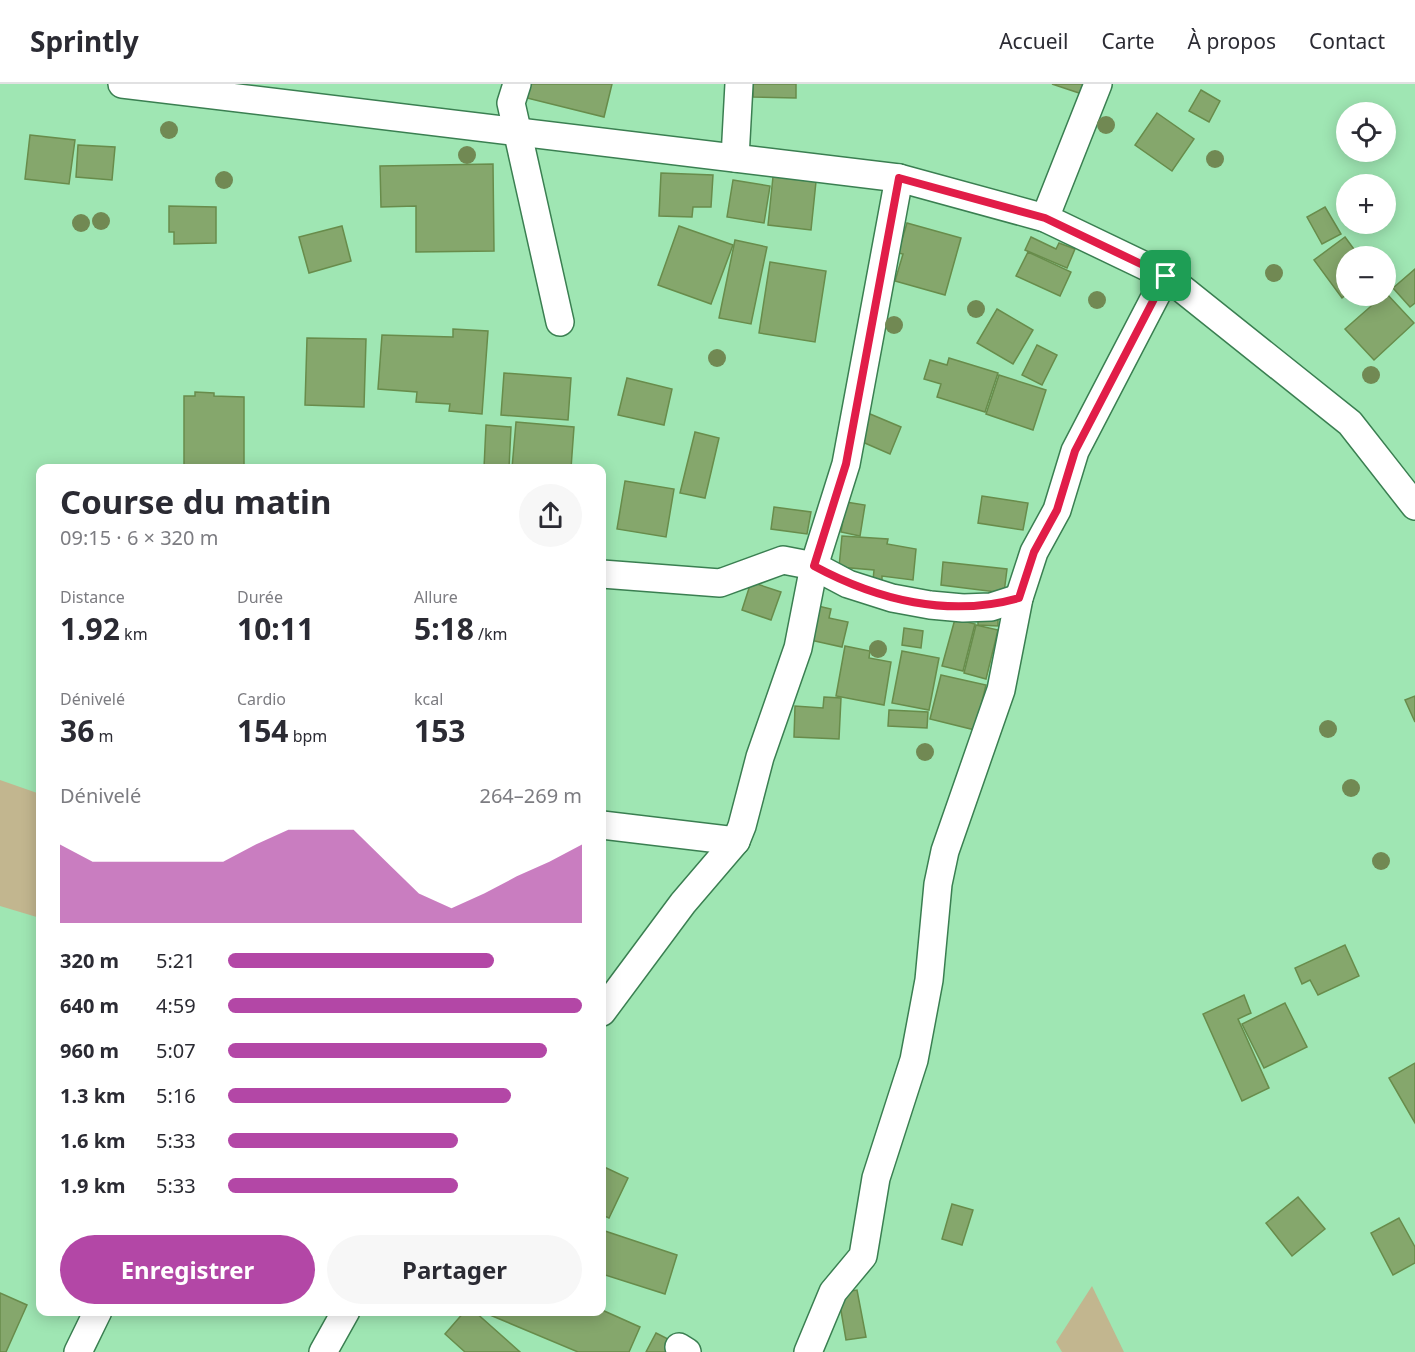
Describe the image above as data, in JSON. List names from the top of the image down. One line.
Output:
{"page":{"header":"Sprintly","nav":["Accueil","Carte","À propos","Contact"],"map_buttons":["+","−"],"heading":["Course du matin","09:15 · 6 × 320 m"],"stats":[["Distance","1.92 km"],["Durée","10:11"],["Allure","5:18 /km"],["Dénivelé","36 m"],["Cardio","154 bpm"],["kcal","153"]],"chart":["Dénivelé","264–269 m"],"list":[{"name":"320 m","note":"5:21"},{"name":"640 m","note":"4:59"},{"name":"960 m","note":"5:07"},{"name":"1.3 km","note":"5:16"},{"name":"1.6 km","note":"5:33"},{"name":"1.9 km","note":"5:33"}],"buttons":["Enregistrer","Partager"]}}
